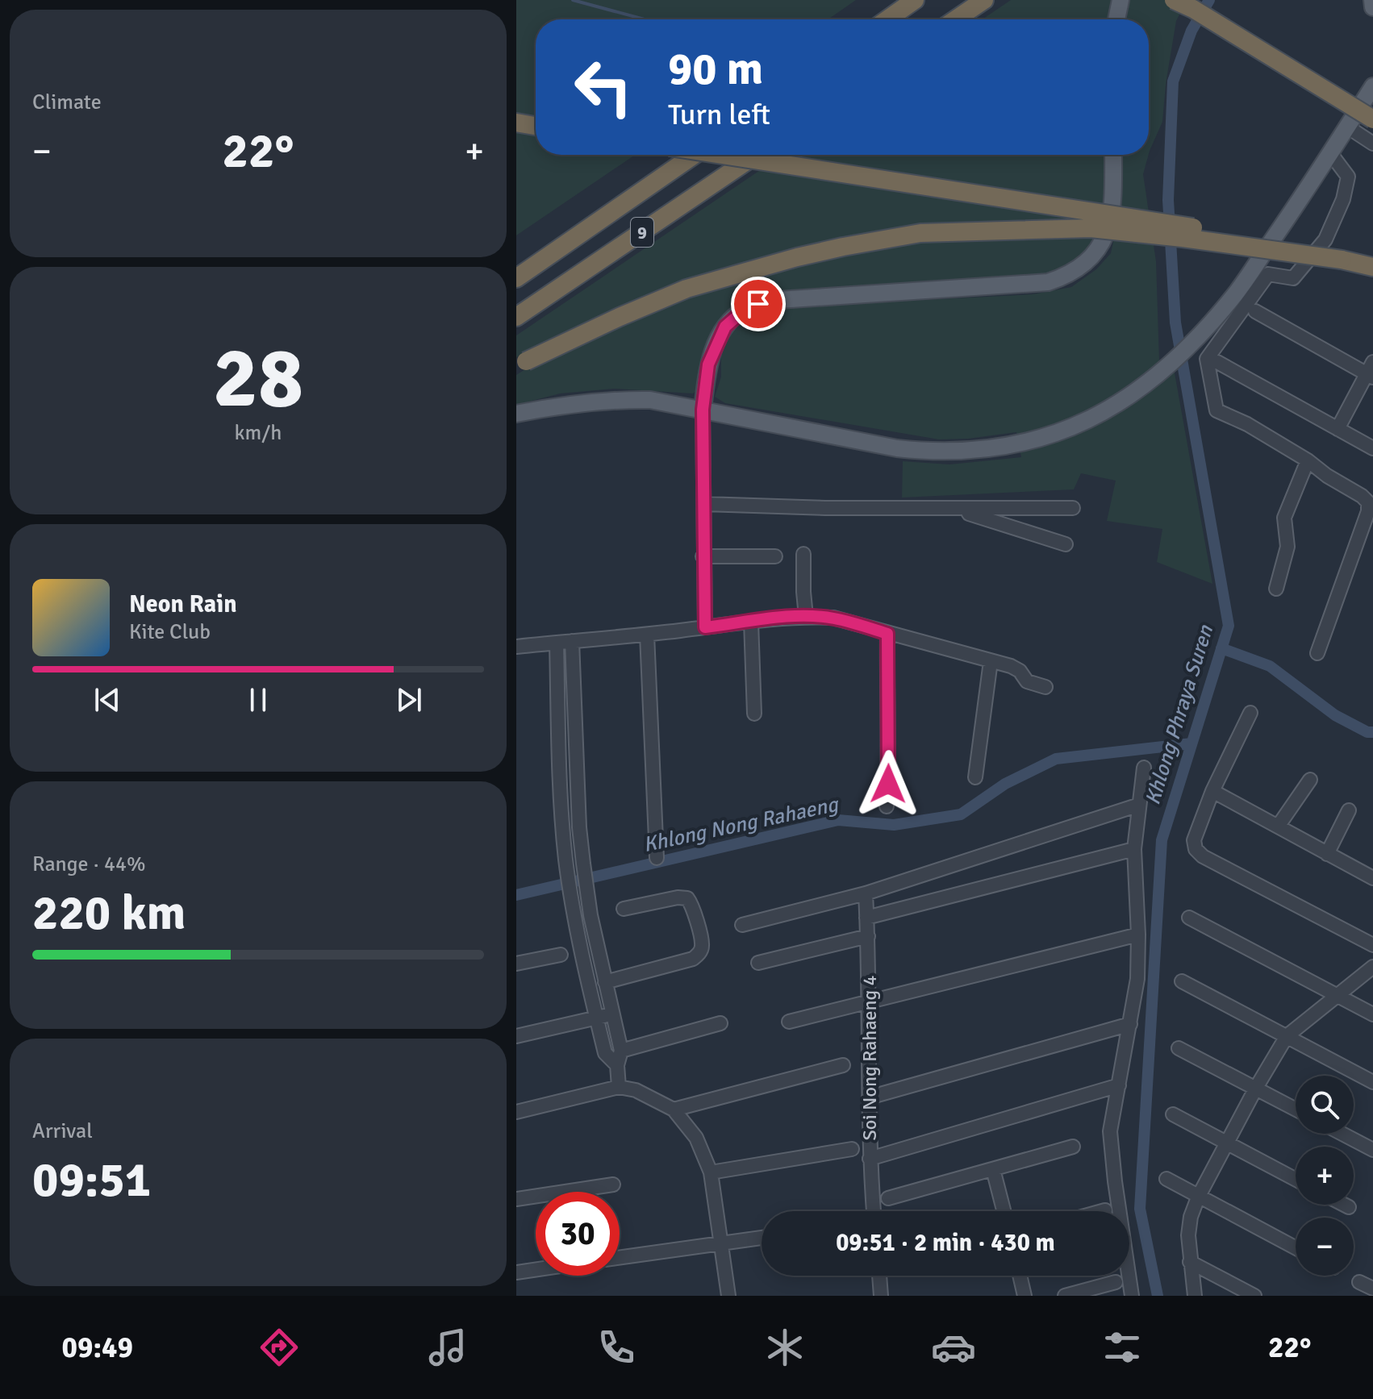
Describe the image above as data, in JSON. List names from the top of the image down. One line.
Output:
{"streets":{"highway":["9"],"street":["Soi Nong Rahaeng 4"]},"water":["Khlong Phraya Suren","Khlong Nong Rahaeng"],"page":{"tile":["Climate",["28","km/h"],["Range · 44%","220 km"],["Arrival","09:51"]],"turn":["90 m","Turn left"],"heat":["−","22°","+"],"song":["Neon Rain","Kite Club"],"map_buttons":["+","−"],"limit":"30","trip":"09:51 · 2 min · 430 m","tabs":["09:49","22°"]}}
